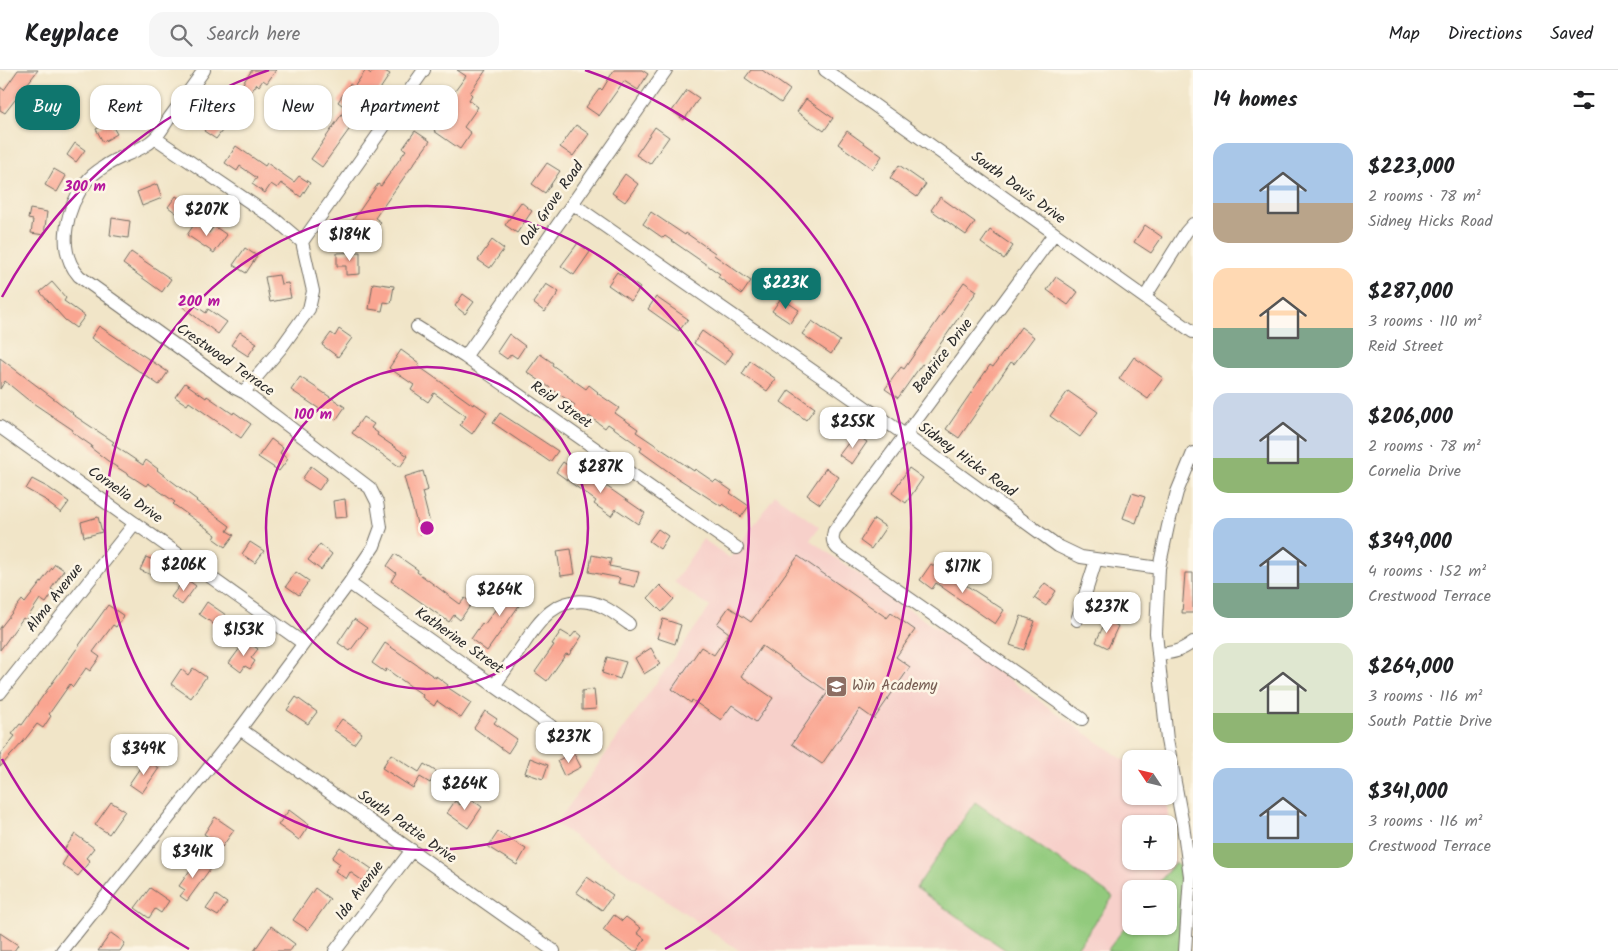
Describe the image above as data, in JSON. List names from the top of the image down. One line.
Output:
{"streets":{"street":["South Davis Drive","Oak Grove Road","Beatrice Drive","Crestwood Terrace","Reid Street","Sidney Hicks Road","Cornelia Drive","Alma Avenue","Katherine Street","South Pattie Drive","Ida Avenue"]},"crossings":[["South Davis Drive","Beatrice Drive"],["Oak Grove Road","Reid Street"],["Oak Grove Road","Sidney Hicks Road"],["Beatrice Drive","Sidney Hicks Road"],["Crestwood Terrace","Cornelia Drive"],["Crestwood Terrace","Katherine Street"],["Crestwood Terrace","South Pattie Drive"],["Cornelia Drive","Alma Avenue"],["South Pattie Drive","Ida Avenue"]],"places":{"school or university":["Win Academy"]},"north":"top left","page":{"header":"Keyplace","search":"Search here","nav":["Map","Directions","Saved"],"heading":"14 homes","chip":["Buy","Rent","Filters","New","Apartment"],"list":[{"name":"$223,000","note":"2 rooms · 78 m² · Sidney Hicks Road"},{"name":"$287,000","note":"3 rooms · 110 m² · Reid Street"},{"name":"$206,000","note":"2 rooms · 78 m² · Cornelia Drive"},{"name":"$349,000","note":"4 rooms · 152 m² · Crestwood Terrace"},{"name":"$264,000","note":"3 rooms · 116 m² · South Pattie Drive"},{"name":"$341,000","note":"3 rooms · 116 m² · Crestwood Terrace"}],"price":["$207K","$184K","$223K","$255K","$287K","$206K","$171K","$264K","$237K","$153K","$237K","$349K","$264K","$341K"],"map_buttons":["+","−"]},"rings":["300 m","200 m","100 m"]}
